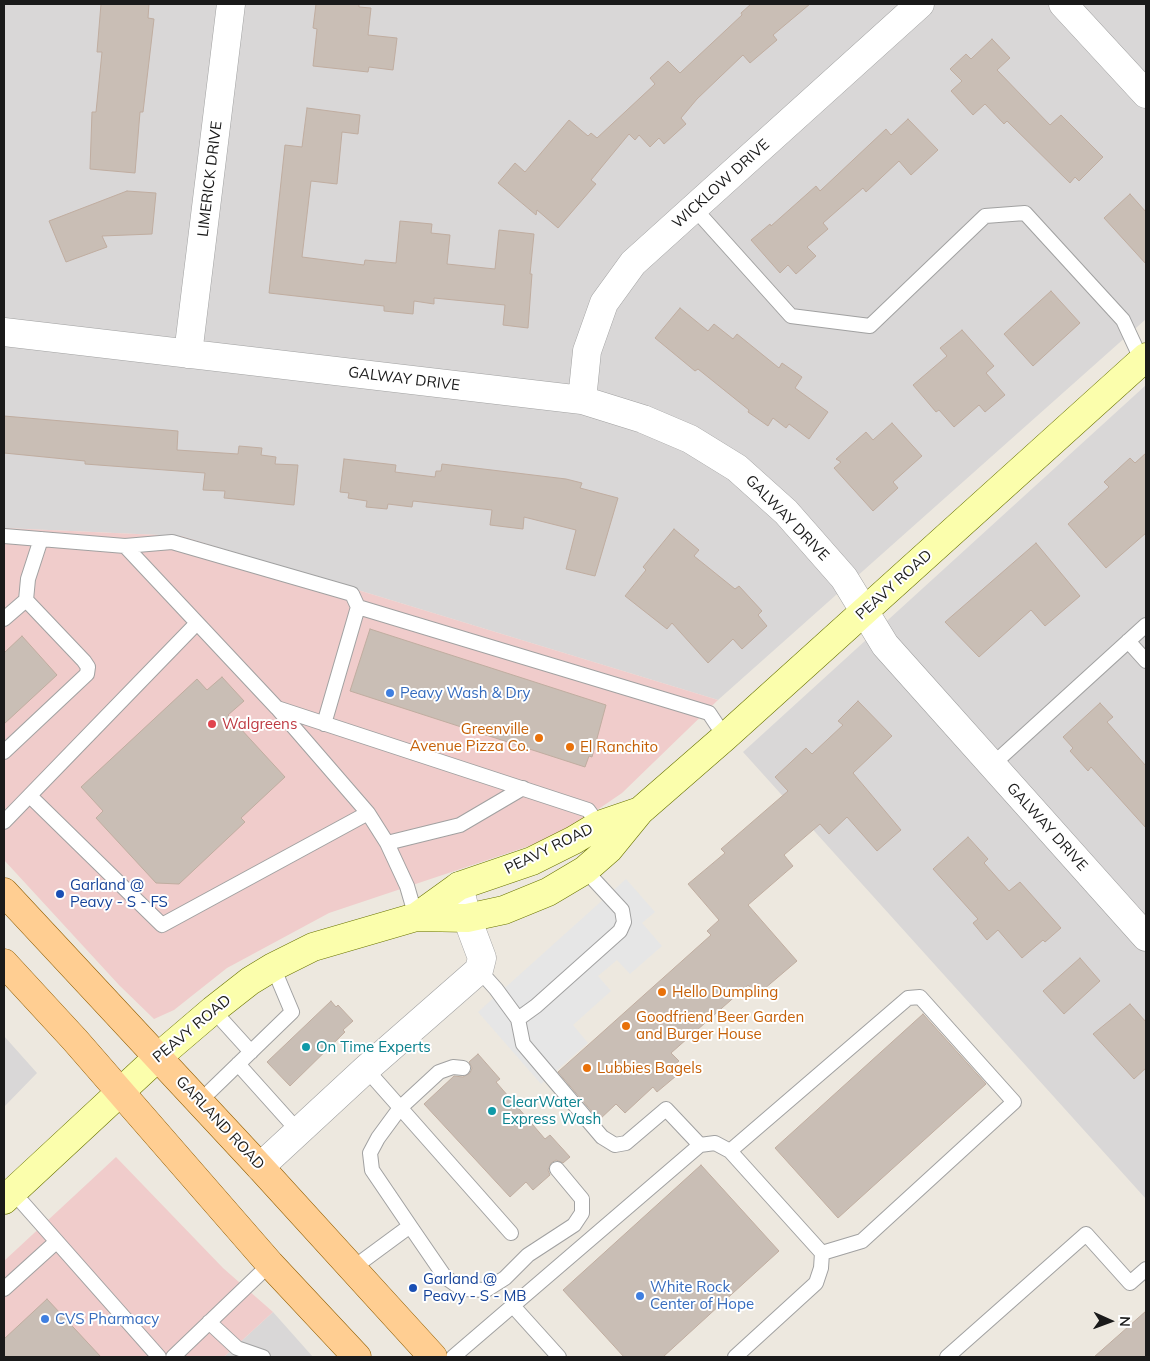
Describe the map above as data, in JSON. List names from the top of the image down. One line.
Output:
{"streets":{"main road":["GARLAND ROAD"],"street":["LIMERICK DRIVE","WICKLOW DRIVE","GALWAY DRIVE","PEAVY ROAD"]},"crossings":[["LIMERICK DRIVE","GALWAY DRIVE"],["WICKLOW DRIVE","GALWAY DRIVE"],["GALWAY DRIVE","PEAVY ROAD"],["PEAVY ROAD","GARLAND ROAD"]],"places":["Peavy Wash & Dry","Walgreens","Greenville Avenue Pizza Co.","El Ranchito","Garland @ Peavy - S - FS","Hello Dumpling","Goodfriend Beer Garden and Burger House","On Time Experts","Lubbies Bagels","ClearWater Express Wash","Garland @ Peavy - S - MB","White Rock Center of Hope","CVS Pharmacy"],"north":"right"}
